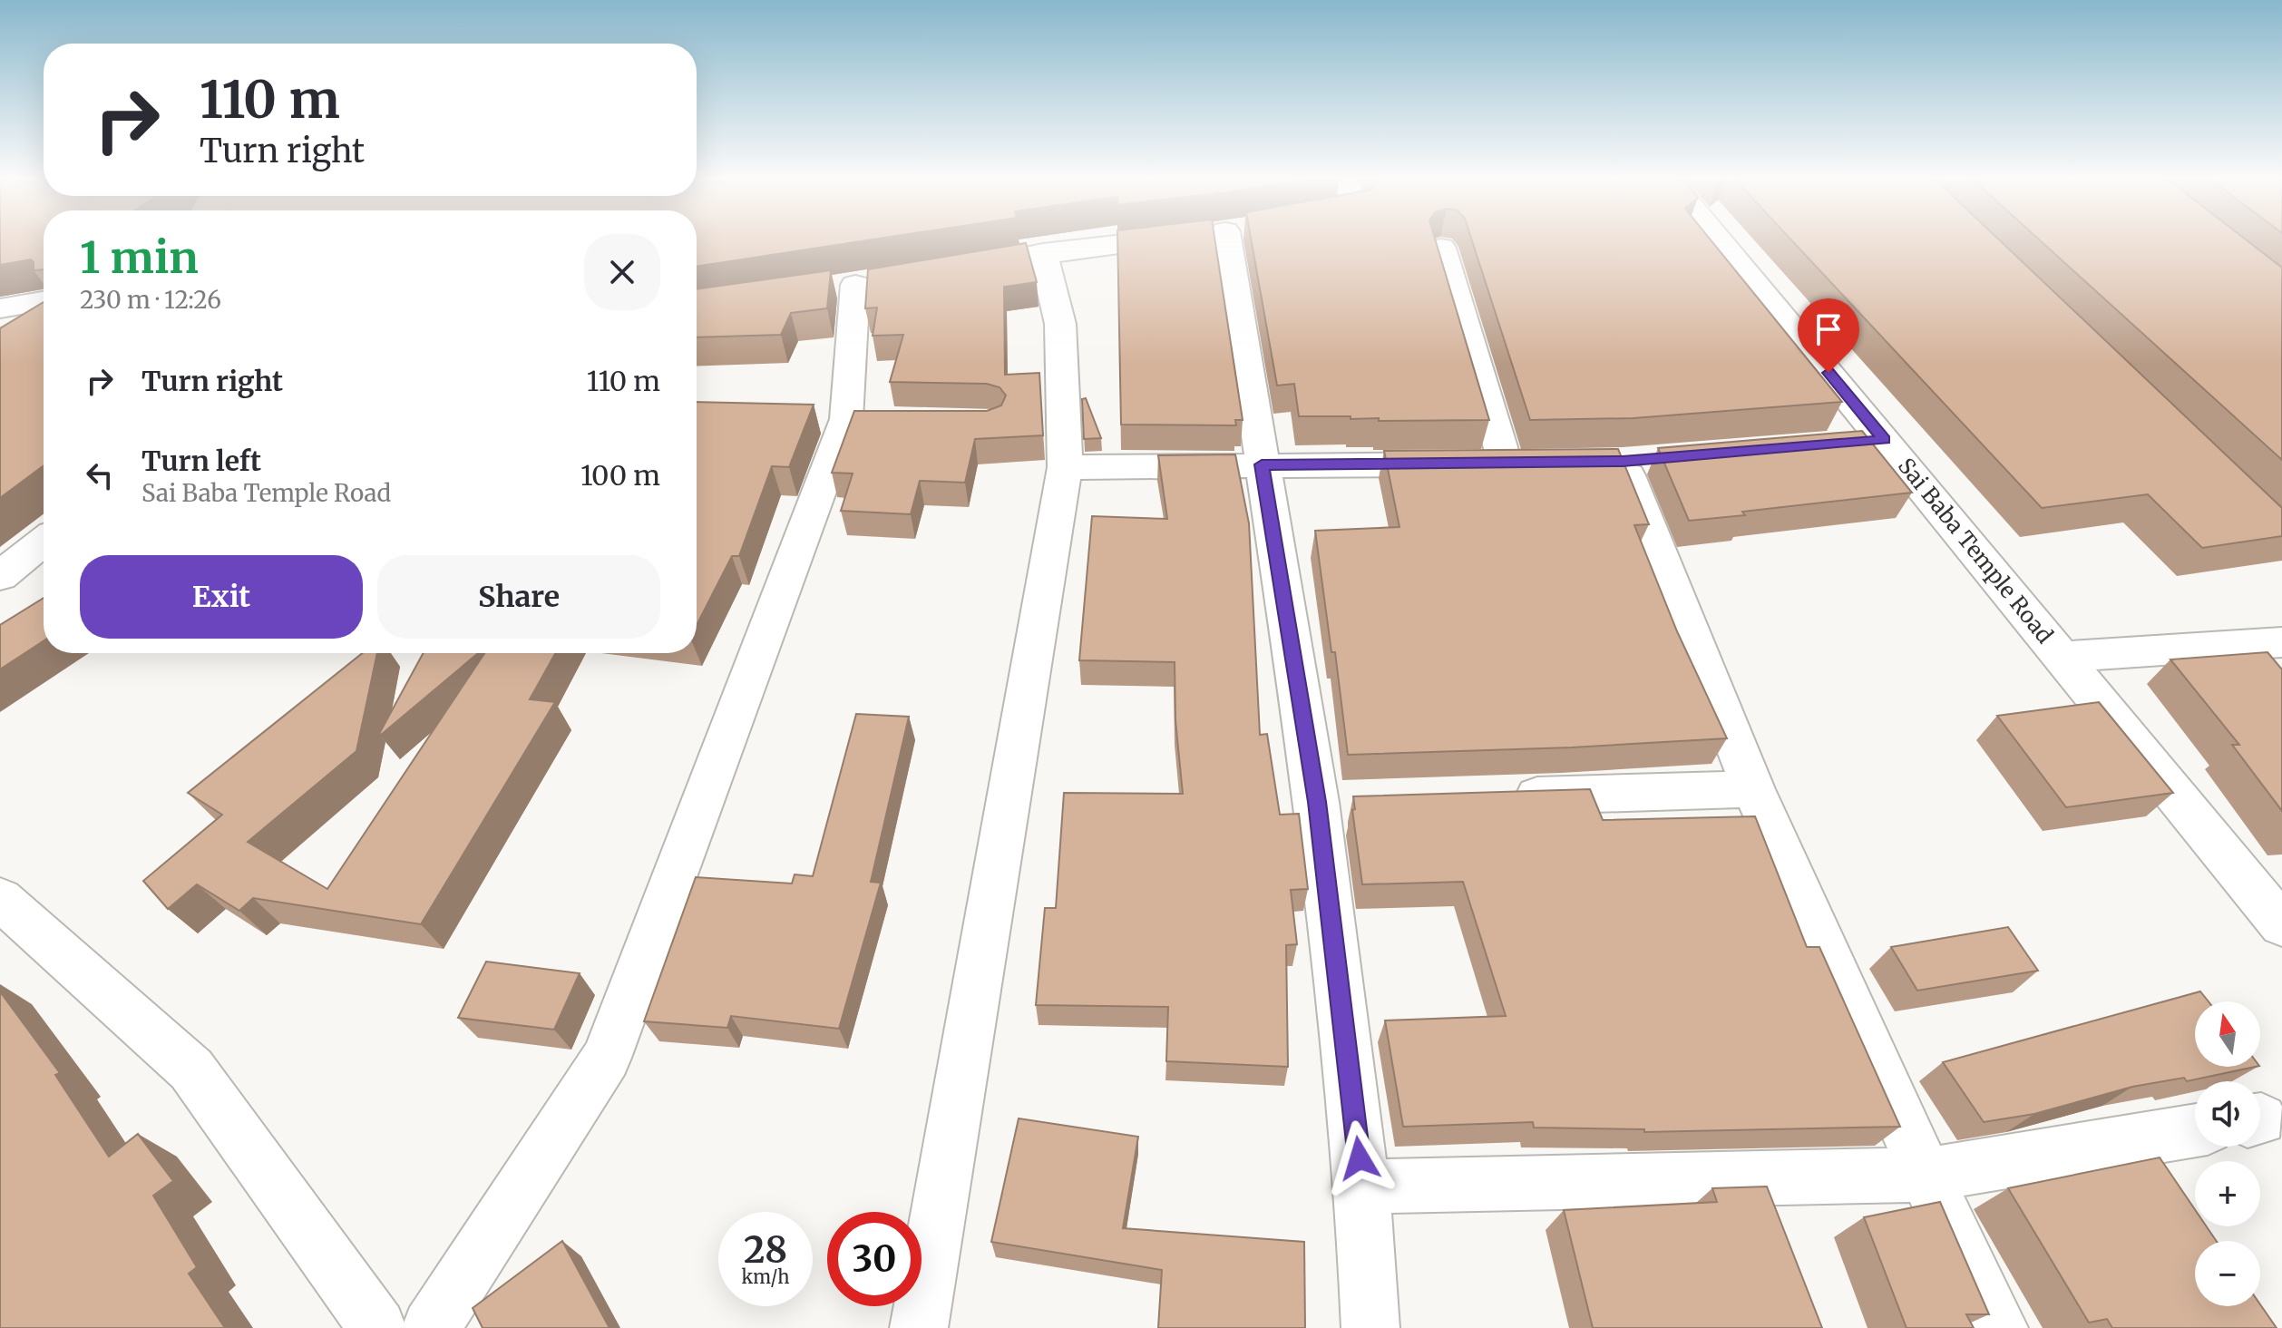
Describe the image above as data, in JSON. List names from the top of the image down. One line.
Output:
{"streets":{"street":["Sai Baba Temple Road"]},"north":"top","page":{"turn":["110 m","Turn right"],"heading":["1 min","230 m · 12:26"],"list":[{"name":"Turn right","value":"110 m"},{"name":"Turn left","note":"Sai Baba Temple Road","value":"100 m"}],"buttons":["Exit","Share"],"map_buttons":["+","−"],"speed":"28 km/h","limit":"30"}}
